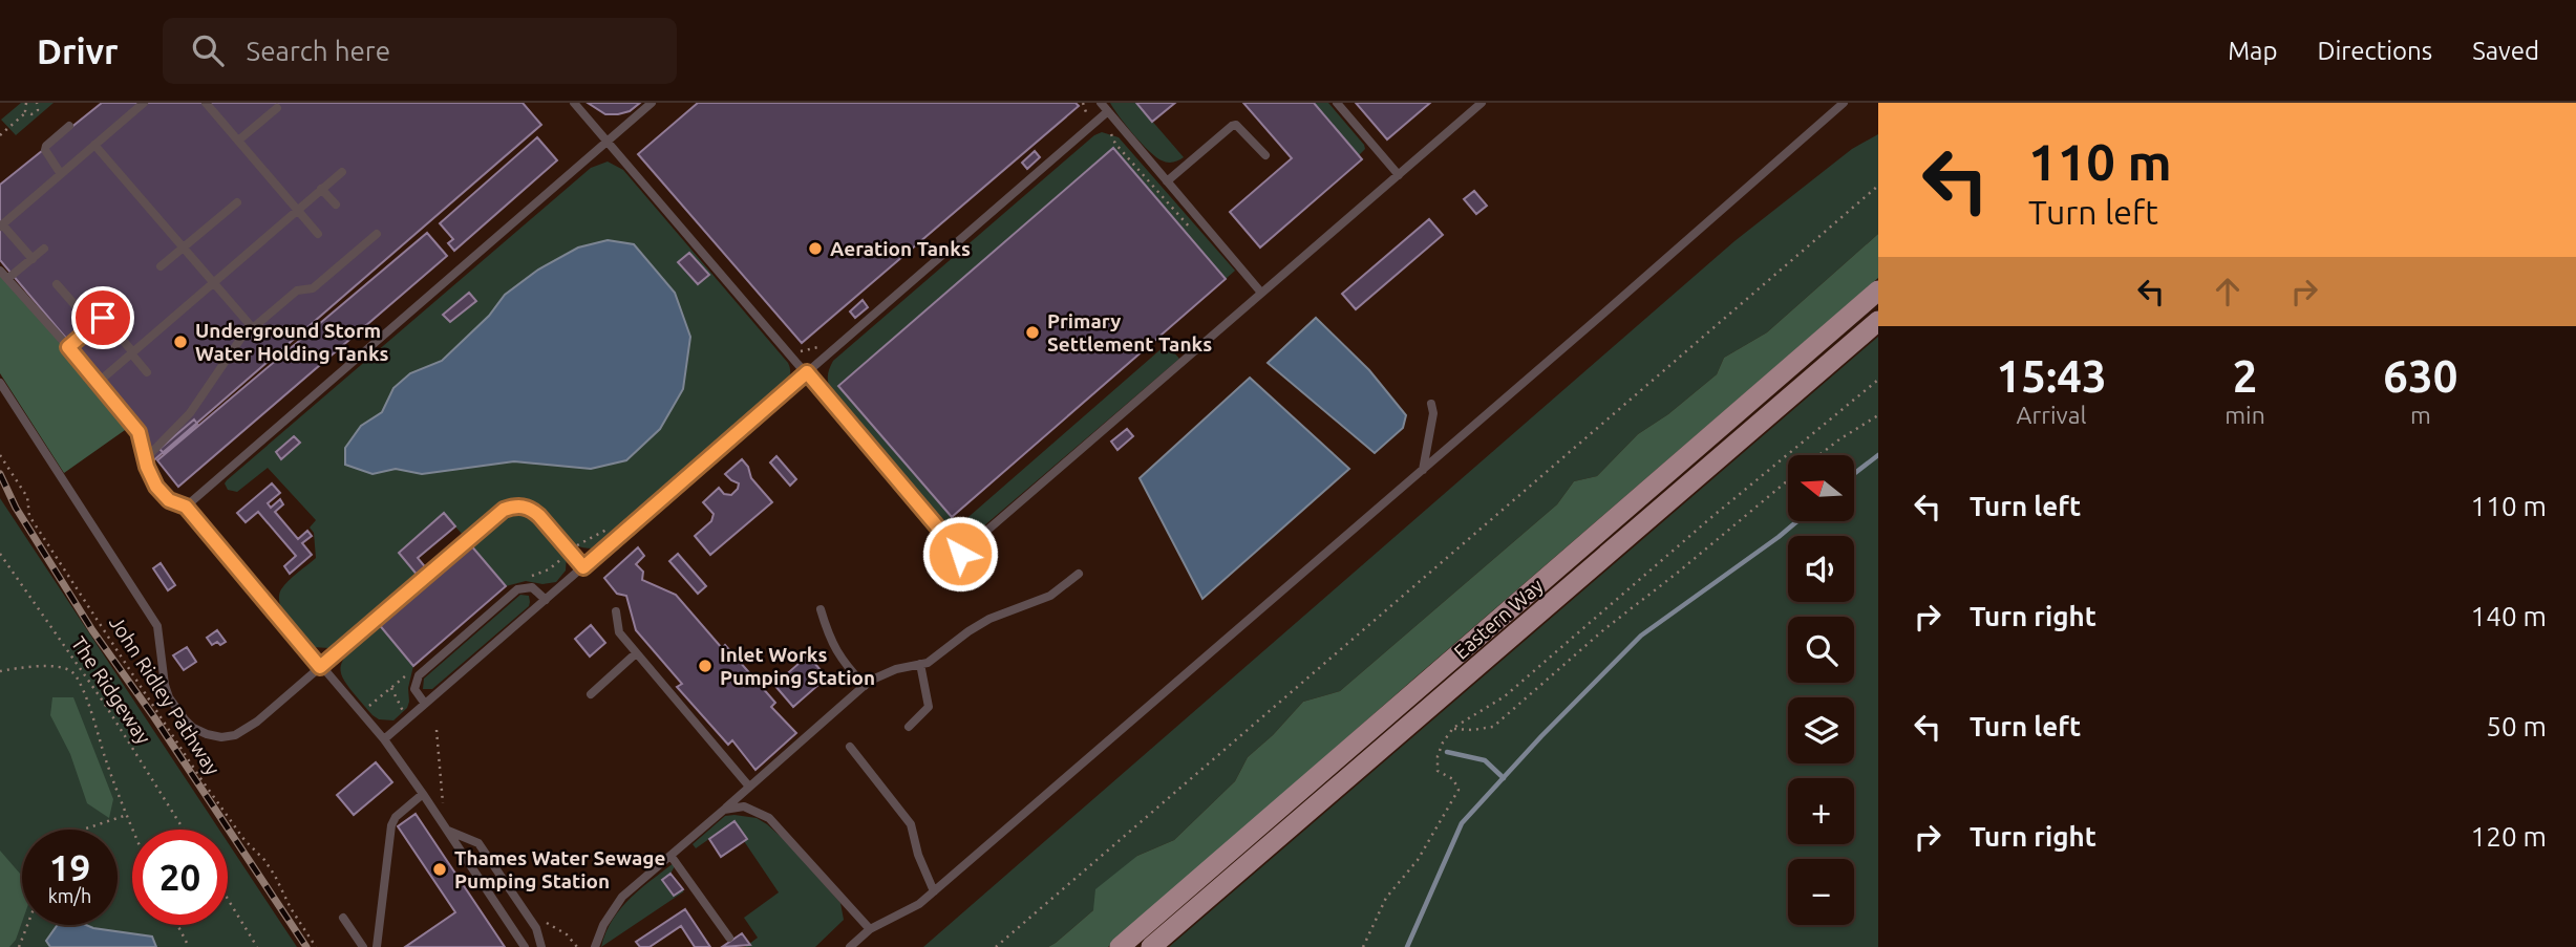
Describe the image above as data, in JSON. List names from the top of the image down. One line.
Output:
{"streets":{"main road":["Eastern Way"],"path":["The Ridgeway","John Ridley Pathway"]},"places":["Aeration Tanks","Primary Settlement Tanks","Underground Storm Water Holding Tanks","Inlet Works Pumping Station","Thames Water Sewage Pumping Station"],"north":"left","page":{"header":"Drivr","search":"Search here","nav":["Map","Directions","Saved"],"turn":["110 m","Turn left"],"eta":["15:43","Arrival","2","min","630","m"],"list":[{"name":"Turn left","value":"110 m"},{"name":"Turn right","value":"140 m"},{"name":"Turn left","value":"50 m"},{"name":"Turn right","value":"120 m"}],"map_buttons":["+","−"],"speed":"19 km/h","limit":"20"}}
